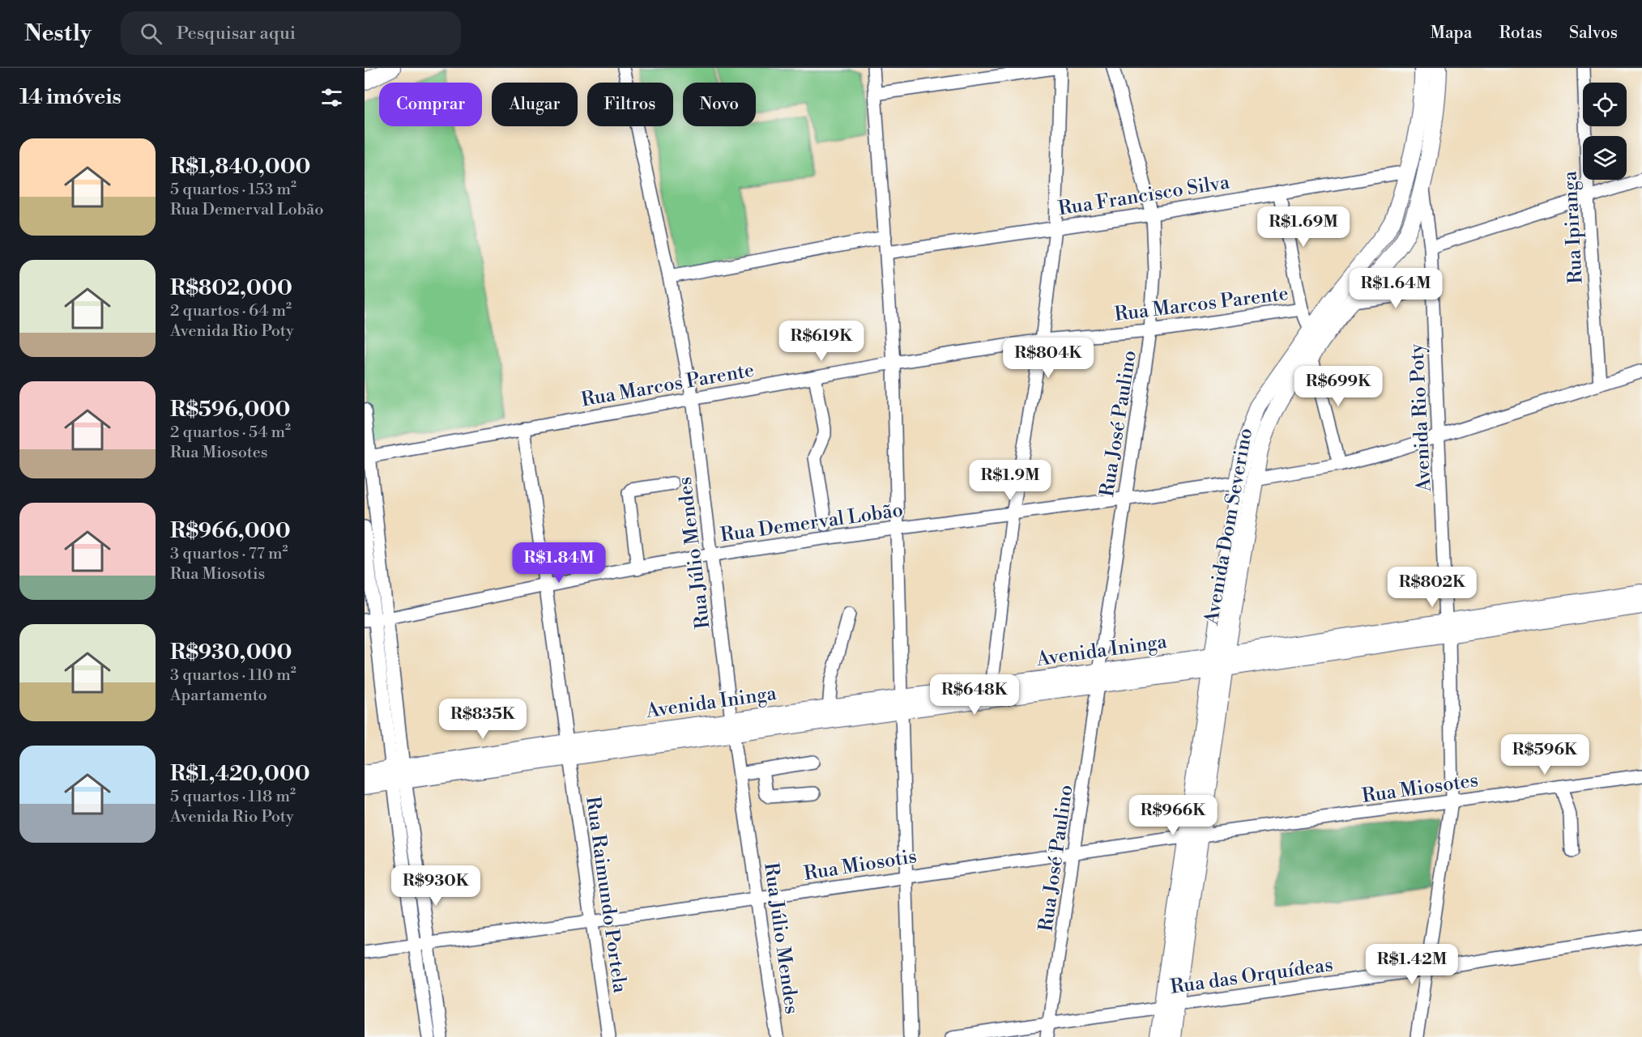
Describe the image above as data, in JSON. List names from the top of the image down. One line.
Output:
{"streets":{"main road":["Avenida Dom Severino","Avenida Ininga"],"street":["Rua Francisco Silva","Rua Ipiranga","Rua Marcos Parente","Avenida Rio Poty","Rua José Paulino","Rua Demerval Lobão","Rua Júlio Mendes","Rua Miosotes","Rua Miosotis","Rua Raimundo Portela","Rua das Orquídeas"]},"crossings":[["Rua Francisco Silva","Rua José Paulino"],["Rua Francisco Silva","Avenida Dom Severino"],["Rua Marcos Parente","Rua José Paulino"],["Rua Marcos Parente","Avenida Dom Severino"],["Rua Marcos Parente","Rua Júlio Mendes"],["Rua Marcos Parente","Rua Raimundo Portela"],["Avenida Rio Poty","Avenida Dom Severino"],["Avenida Rio Poty","Avenida Ininga"],["Avenida Rio Poty","Rua Miosotes"],["Avenida Rio Poty","Rua das Orquídeas"],["Rua José Paulino","Rua Demerval Lobão"],["Rua José Paulino","Avenida Ininga"],["Rua José Paulino","Rua Miosotis"],["Rua José Paulino","Rua das Orquídeas"],["Rua Demerval Lobão","Avenida Dom Severino"],["Rua Demerval Lobão","Rua Júlio Mendes"],["Rua Demerval Lobão","Rua Raimundo Portela"],["Avenida Dom Severino","Avenida Ininga"],["Avenida Dom Severino","Rua Miosotes"],["Avenida Dom Severino","Rua Miosotis"],["Avenida Dom Severino","Rua das Orquídeas"],["Rua Júlio Mendes","Avenida Ininga"],["Rua Júlio Mendes","Rua Miosotis"],["Avenida Ininga","Rua Raimundo Portela"],["Rua Miosotes","Rua Miosotis"],["Rua Miosotis","Rua Raimundo Portela"]],"page":{"header":"Nestly","search":"Pesquisar aqui","nav":["Mapa","Rotas","Salvos"],"heading":"14 imóveis","chip":["Comprar","Alugar","Filtros","Novo"],"list":[{"name":"R$1,840,000","note":"5 quartos · 153 m² · Rua Demerval Lobão"},{"name":"R$802,000","note":"2 quartos · 64 m² · Avenida Rio Poty"},{"name":"R$596,000","note":"2 quartos · 54 m² · Rua Miosotes"},{"name":"R$966,000","note":"3 quartos · 77 m² · Rua Miosotis"},{"name":"R$930,000","note":"3 quartos · 110 m² · Apartamento"},{"name":"R$1,420,000","note":"5 quartos · 118 m² · Avenida Rio Poty"}],"price":["R$1.69M","R$1.64M","R$619K","R$804K","R$699K","R$1.9M","R$1.84M","R$802K","R$648K","R$835K","R$596K","R$966K","R$930K","R$1.42M"]}}
